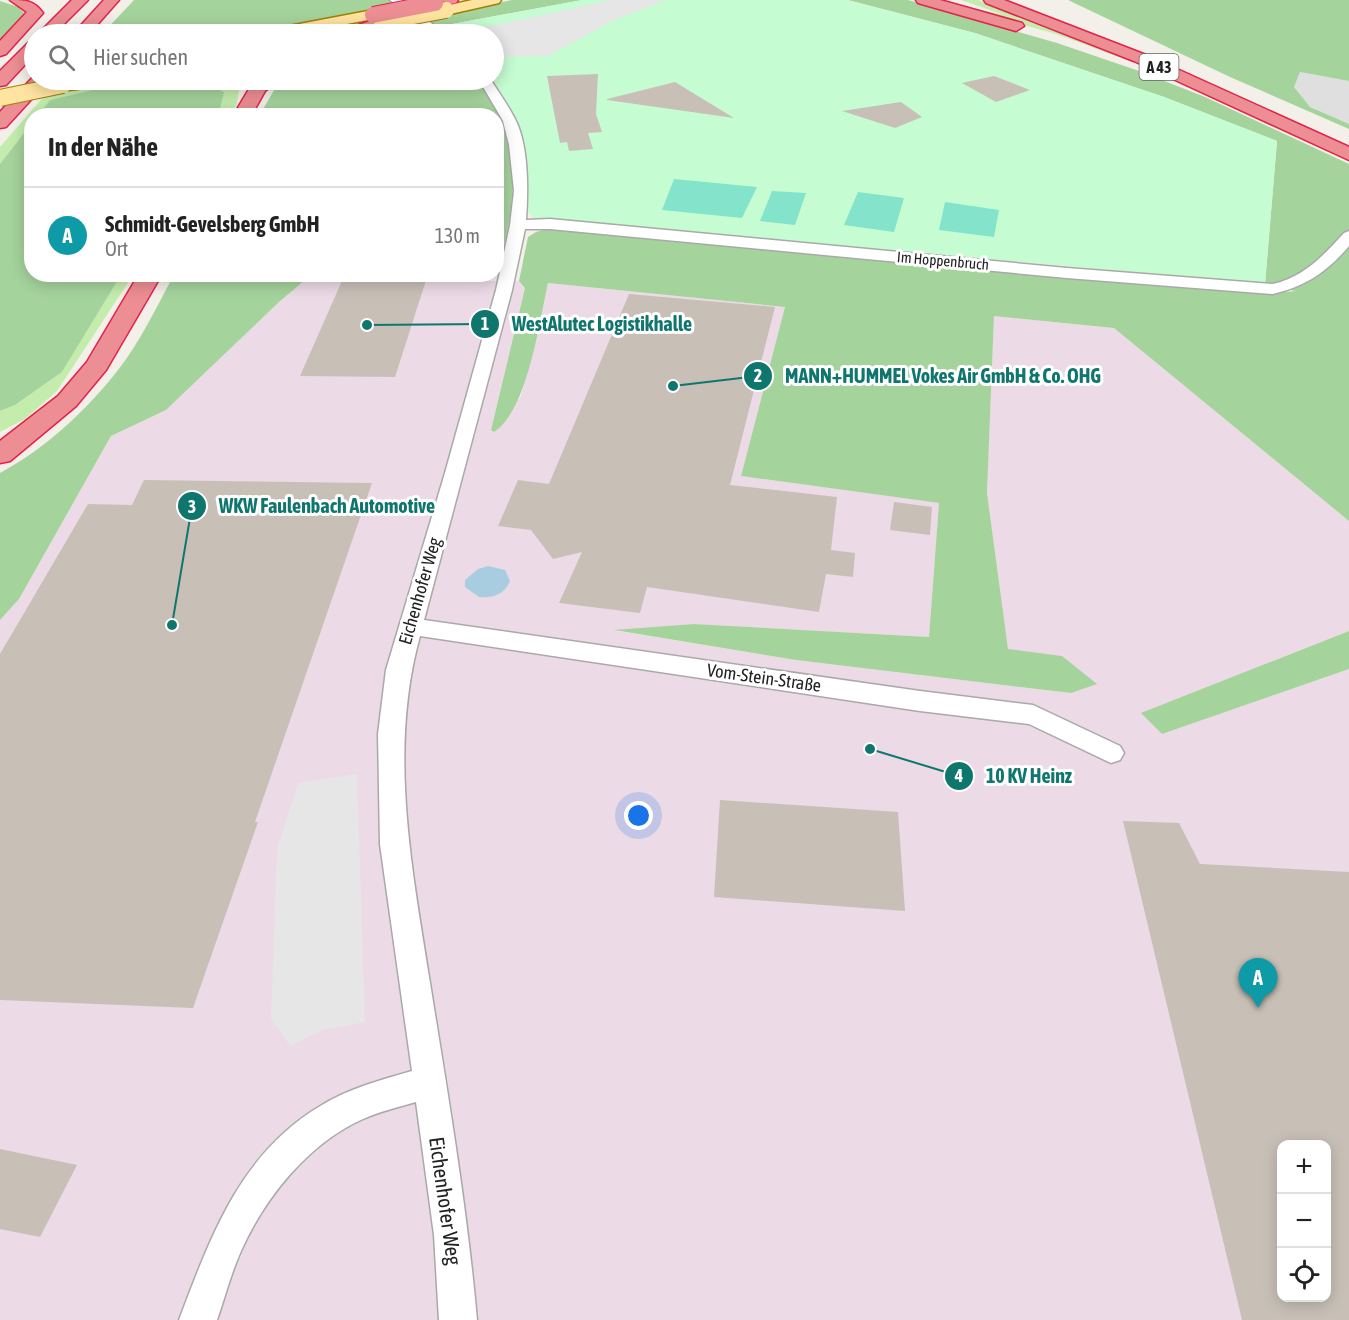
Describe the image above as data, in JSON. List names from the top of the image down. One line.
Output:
{"streets":{"highway":["A 43"],"street":["Im Hoppenbruch","Eichenhofer Weg","Vom-Stein-Straße"]},"crossings":[["Im Hoppenbruch","Eichenhofer Weg"],["Eichenhofer Weg","Vom-Stein-Straße"]],"places":["WestAlutec Logistikhalle","MANN+HUMMEL Vokes Air GmbH & Co. OHG","WKW Faulenbach Automotive","10 KV Heinz"],"page":{"search":"Hier suchen","heading":"In der Nähe","list":[{"mark":"A","name":"Schmidt-Gevelsberg GmbH","note":"Ort","value":"130 m"}],"pins":"A","map_buttons":["+","−"]}}
